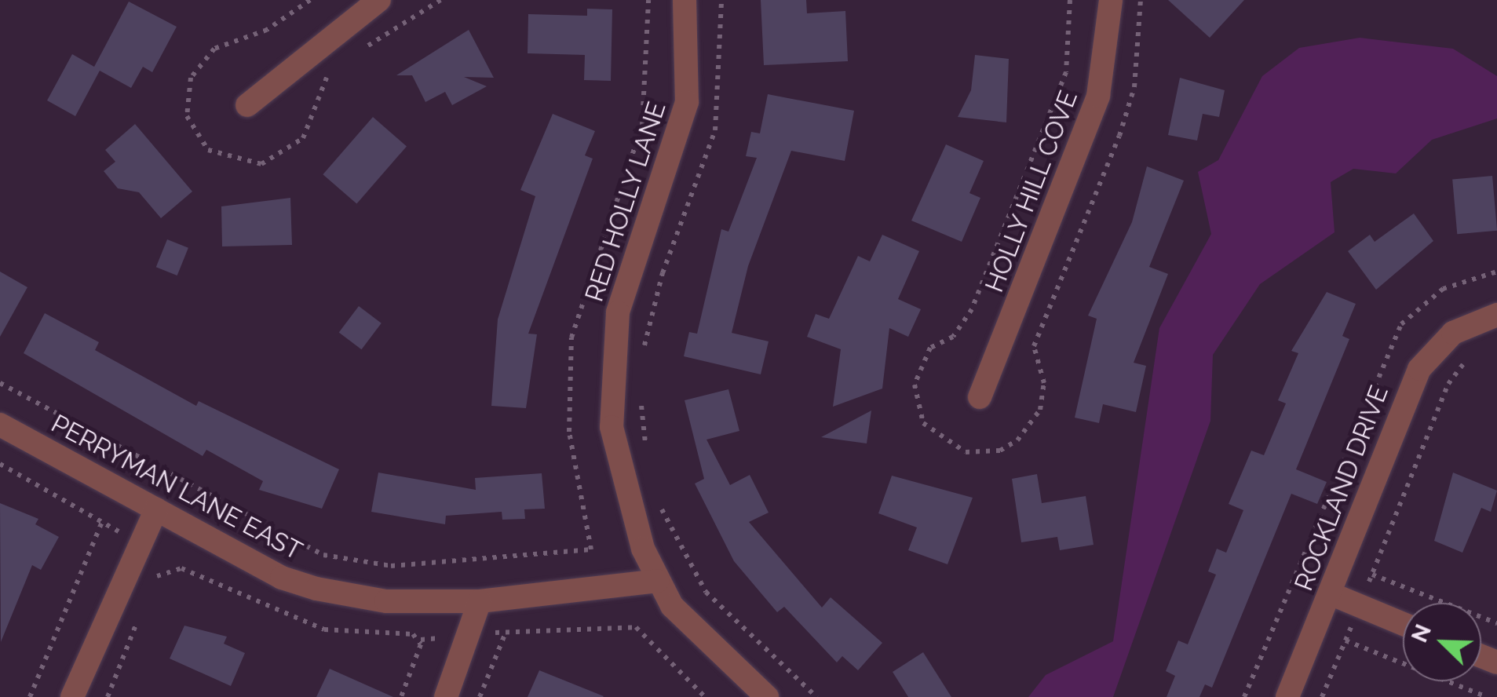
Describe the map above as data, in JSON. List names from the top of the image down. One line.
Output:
{"streets":{"street":["HOLLY HILL COVE","RED HOLLY LANE","PERRYMAN LANE EAST","ROCKLAND DRIVE"]},"crossings":[["RED HOLLY LANE","PERRYMAN LANE EAST"]],"north":"top left"}
